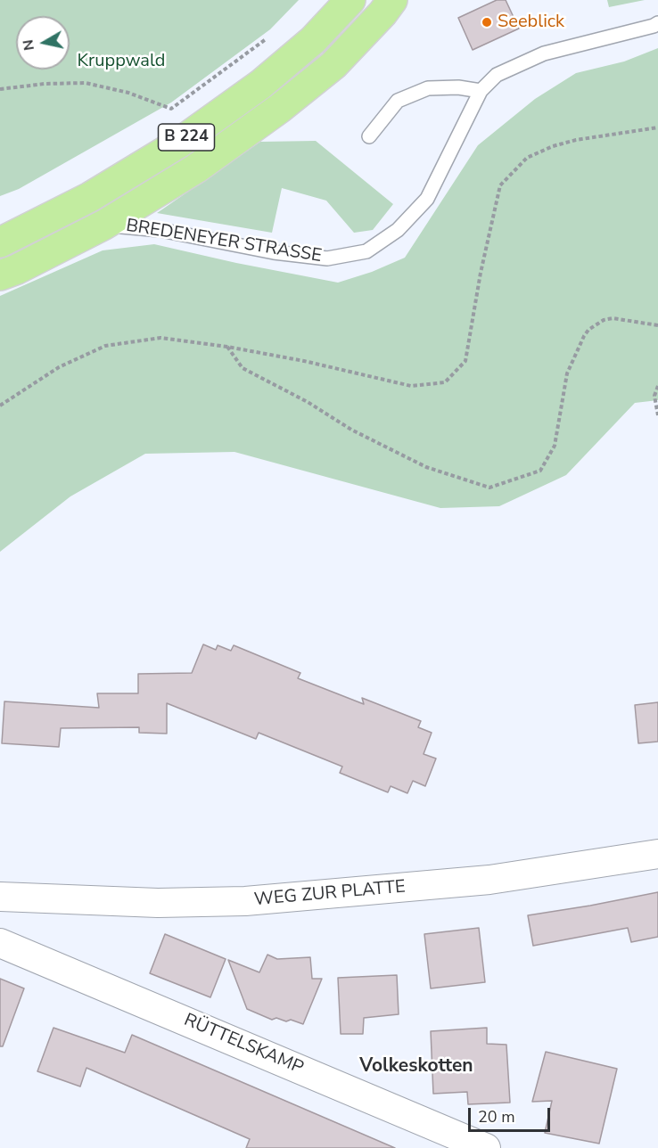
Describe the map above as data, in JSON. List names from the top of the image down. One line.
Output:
{"streets":{"main road":["B 224","BREDENEYER STRASSE"],"street":["WEG ZUR PLATTE","RÜTTELSKAMP"]},"districts":["Volkeskotten"],"parks":["Kruppwald"],"places":["Seeblick"],"scale_bar":"20 m","north":"left"}
